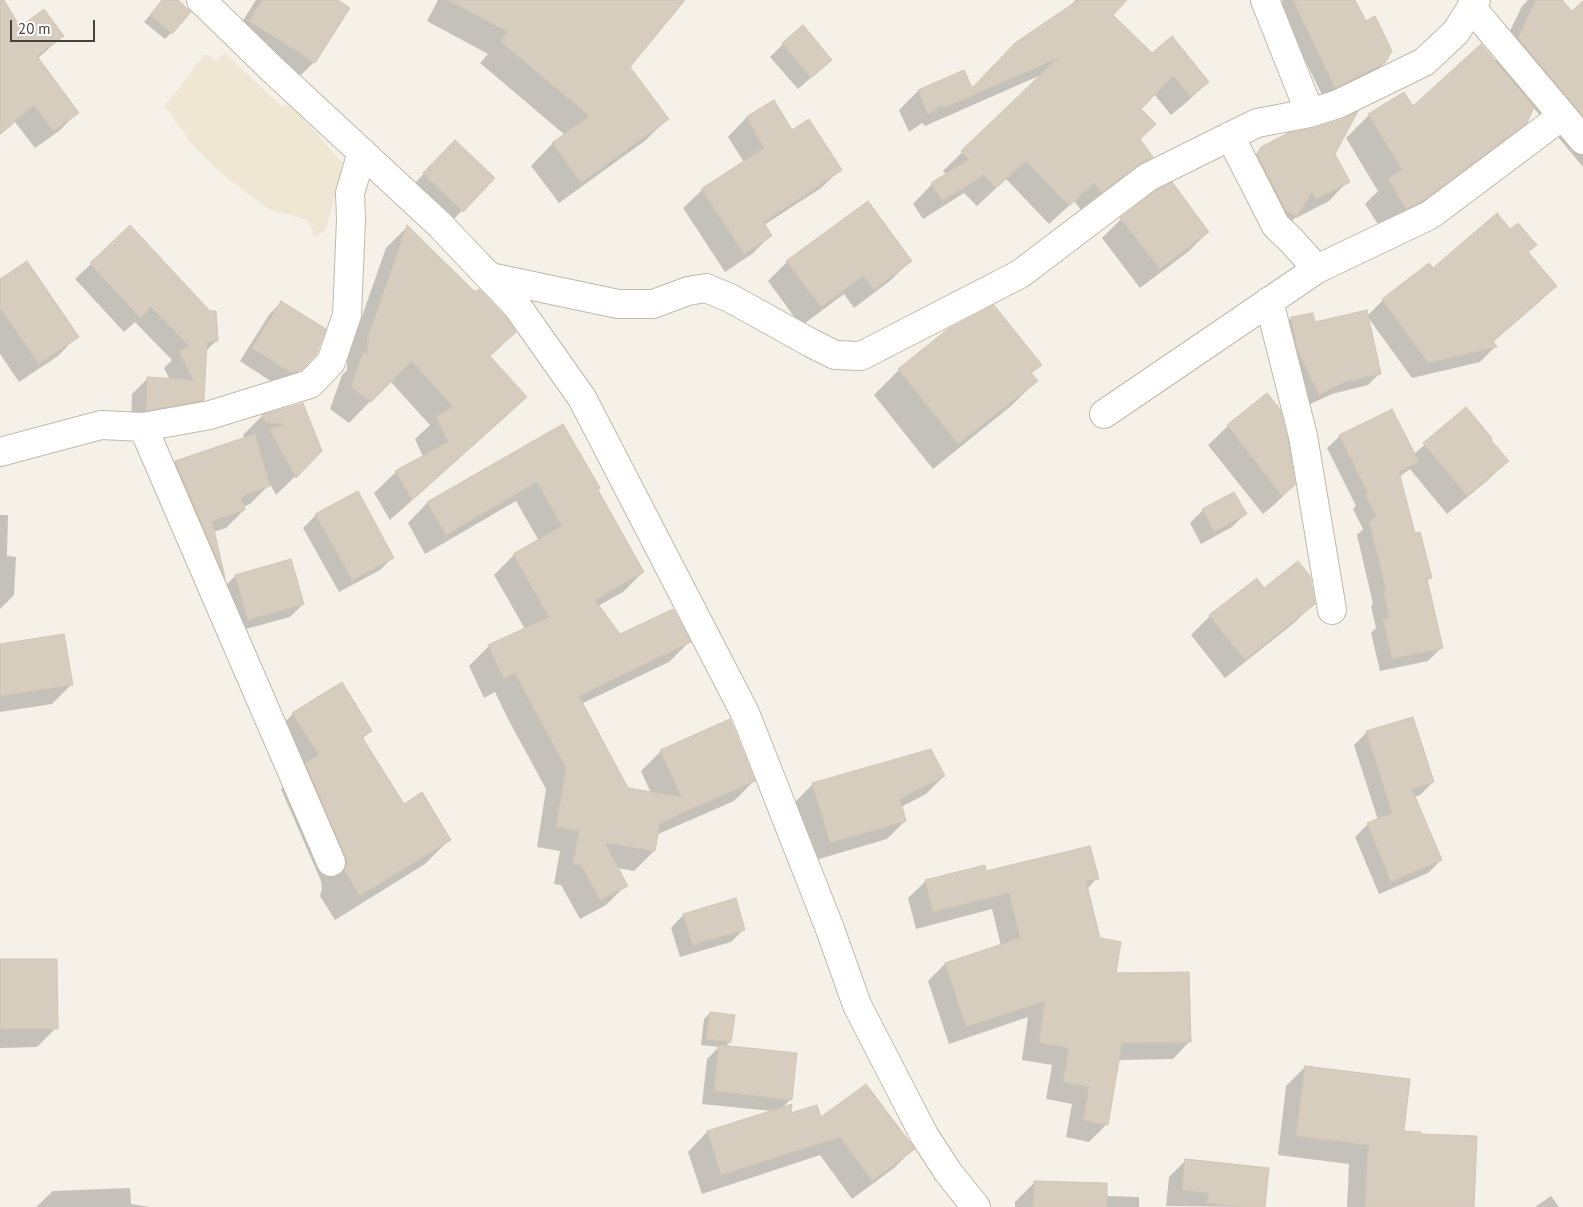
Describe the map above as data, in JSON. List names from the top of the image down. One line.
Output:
{"scale_bar":"20 m"}
